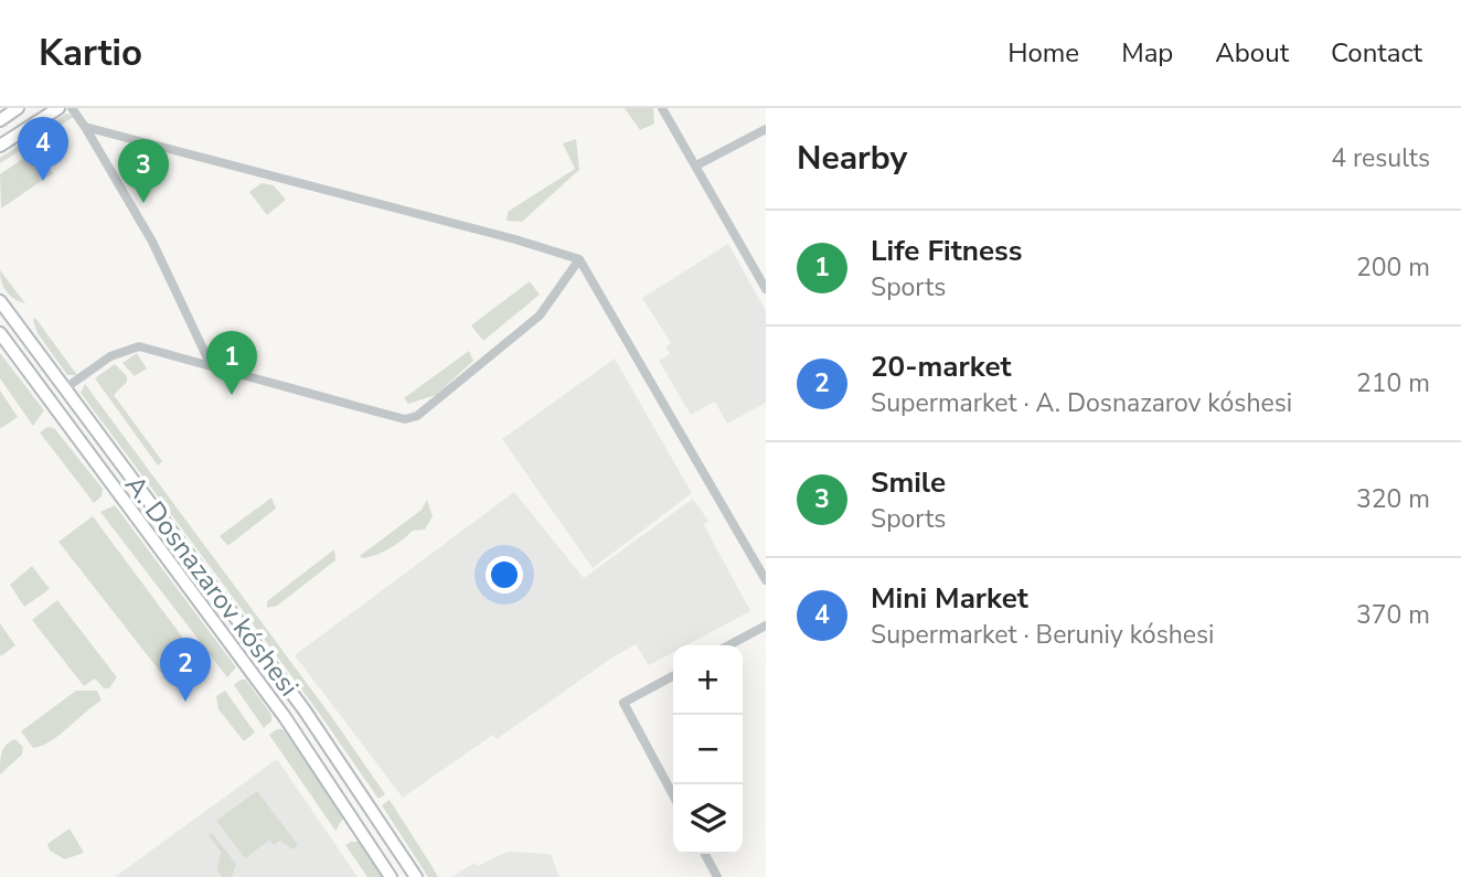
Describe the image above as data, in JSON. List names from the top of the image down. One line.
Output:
{"streets":{"main road":["A. Dosnazarov kóshesi"]},"page":{"header":"Kartio","nav":["Home","Map","About","Contact"],"heading":["Nearby","4 results"],"pins":["4","3","1","2"],"list":[{"mark":"1","name":"Life Fitness","note":"Sports","value":"200 m"},{"mark":"2","name":"20-market","note":"Supermarket · A. Dosnazarov kóshesi","value":"210 m"},{"mark":"3","name":"Smile","note":"Sports","value":"320 m"},{"mark":"4","name":"Mini Market","note":"Supermarket · Beruniy kóshesi","value":"370 m"}],"map_buttons":["+","−"]}}
